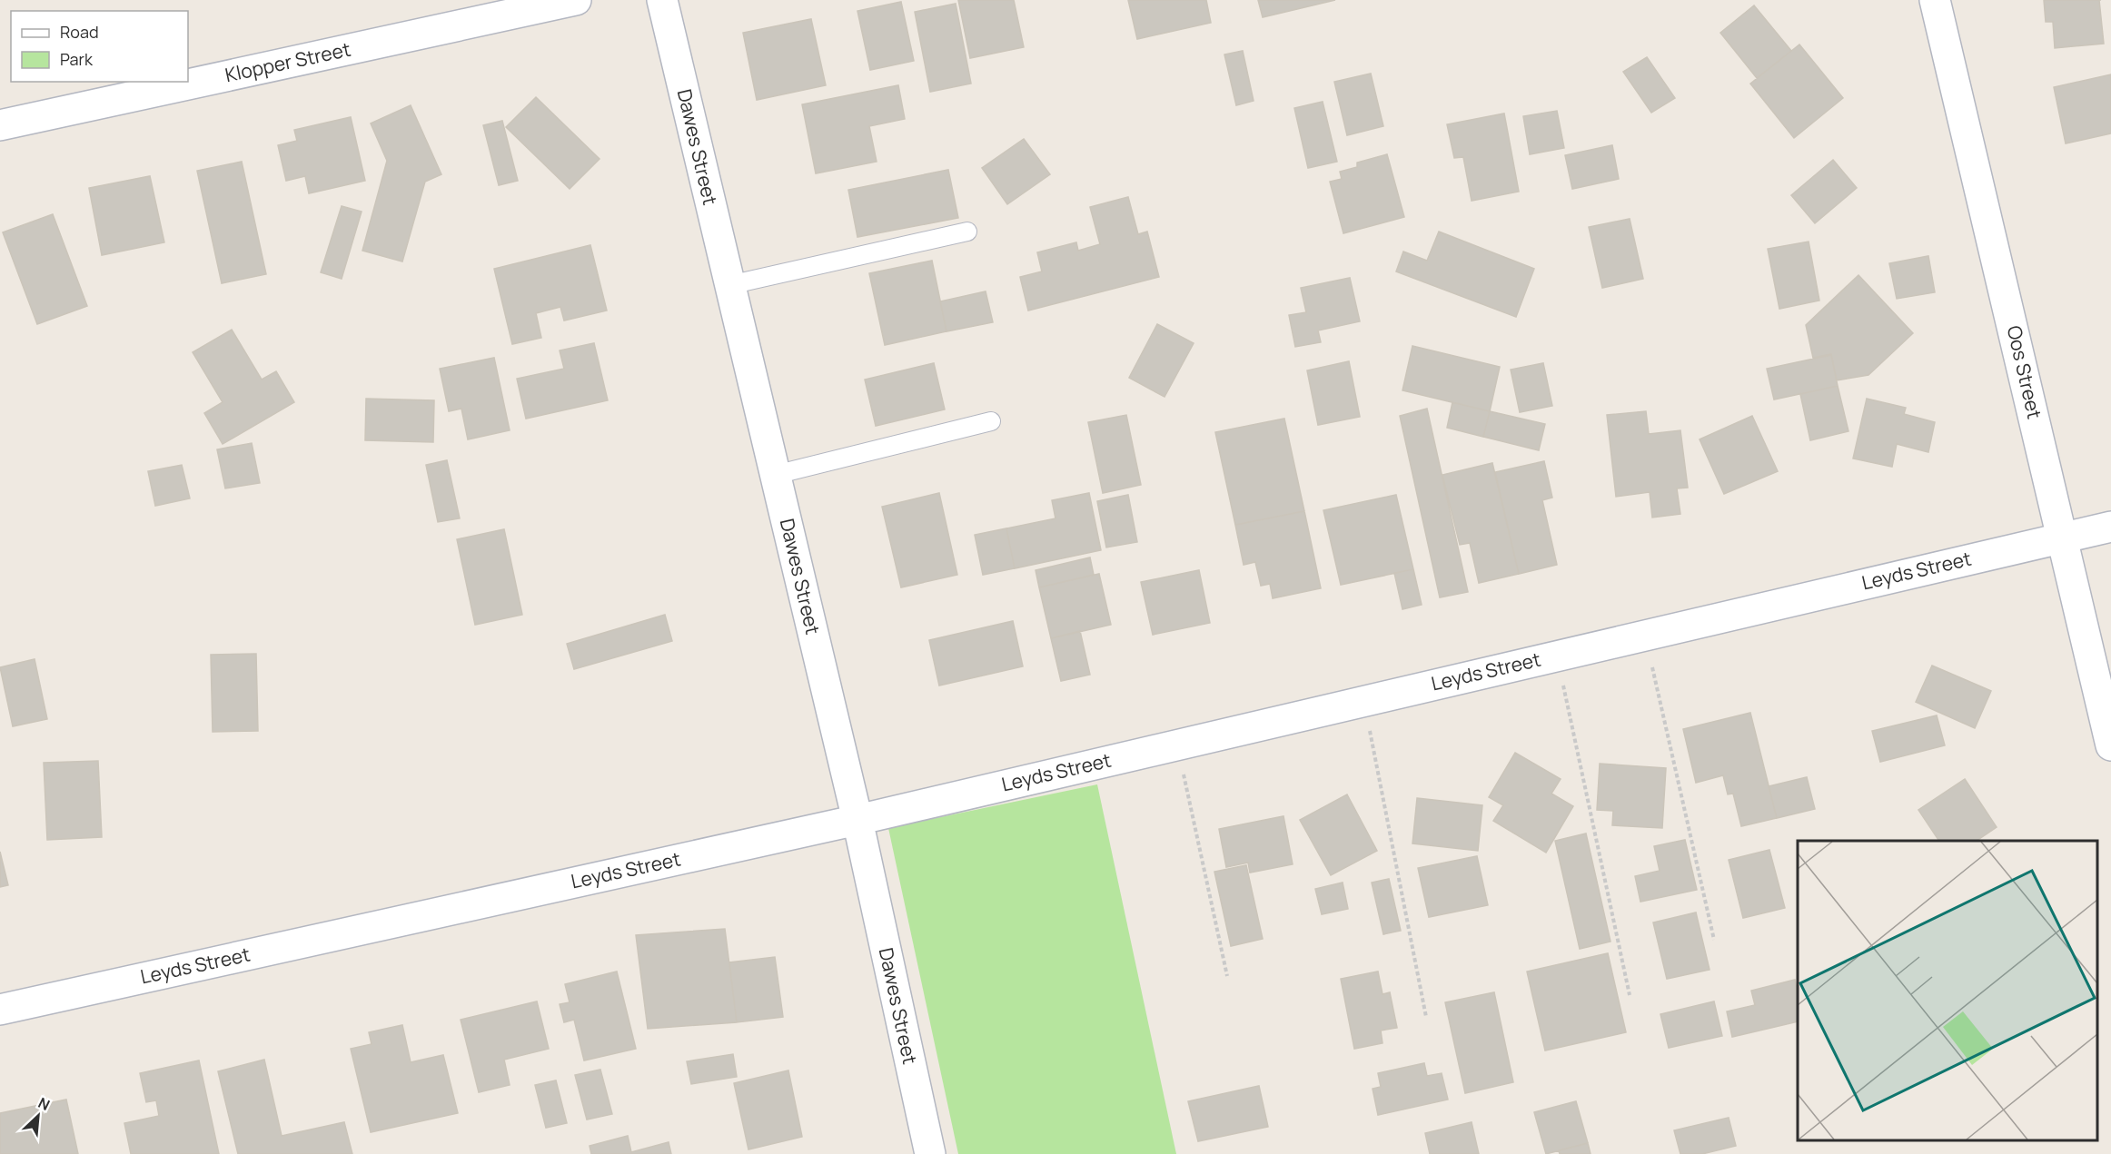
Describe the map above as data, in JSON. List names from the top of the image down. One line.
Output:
{"streets":{"street":["Klopper Street","Dawes Street","Oos Street","Leyds Street"]},"crossings":[["Dawes Street","Leyds Street"],["Oos Street","Leyds Street"]],"legend":["Road","Park"],"north":"top right"}
